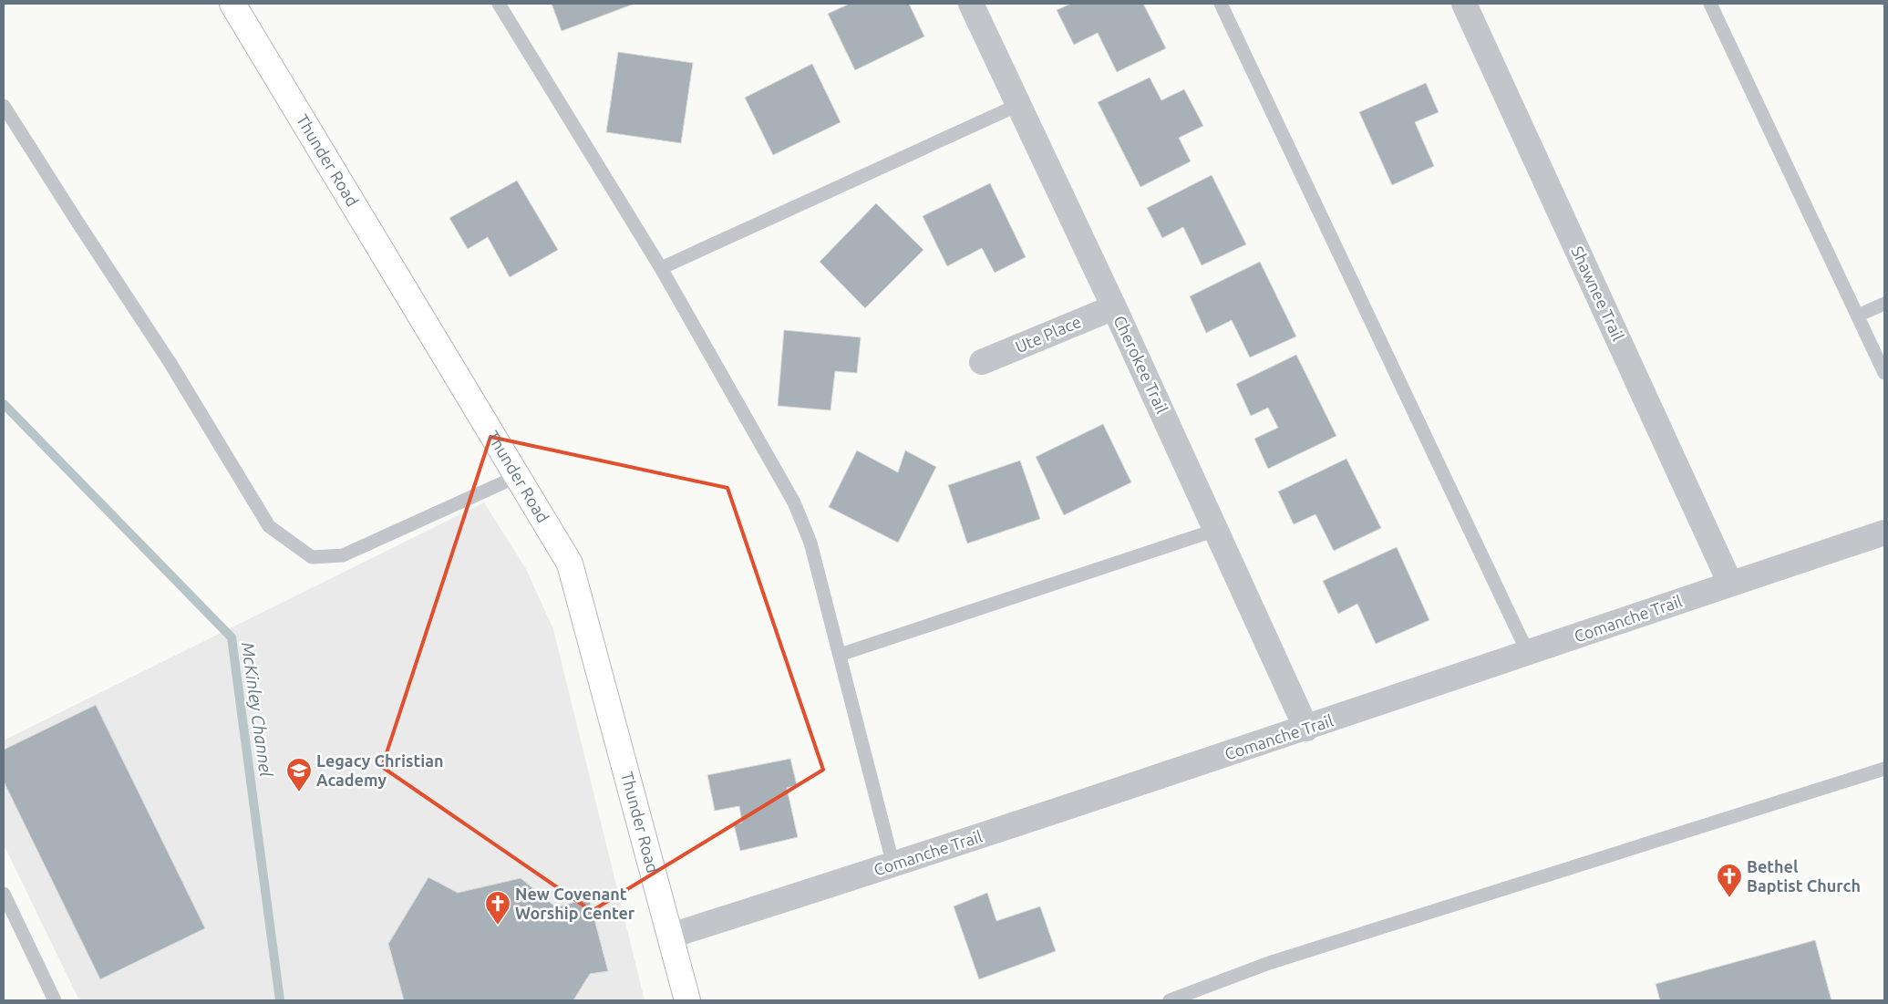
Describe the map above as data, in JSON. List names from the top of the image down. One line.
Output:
{"streets":{"street":["Thunder Road","Shawnee Trail","Ute Place","Cherokee Trail","Comanche Trail"]},"crossings":[["Thunder Road","Comanche Trail"],["Shawnee Trail","Comanche Trail"],["Ute Place","Cherokee Trail"],["Cherokee Trail","Comanche Trail"]],"water":["McKinley Channel"],"places":{"school or university":["Legacy Christian Academy"],"church":["Bethel Baptist Church","New Covenant Worship Center"]}}
